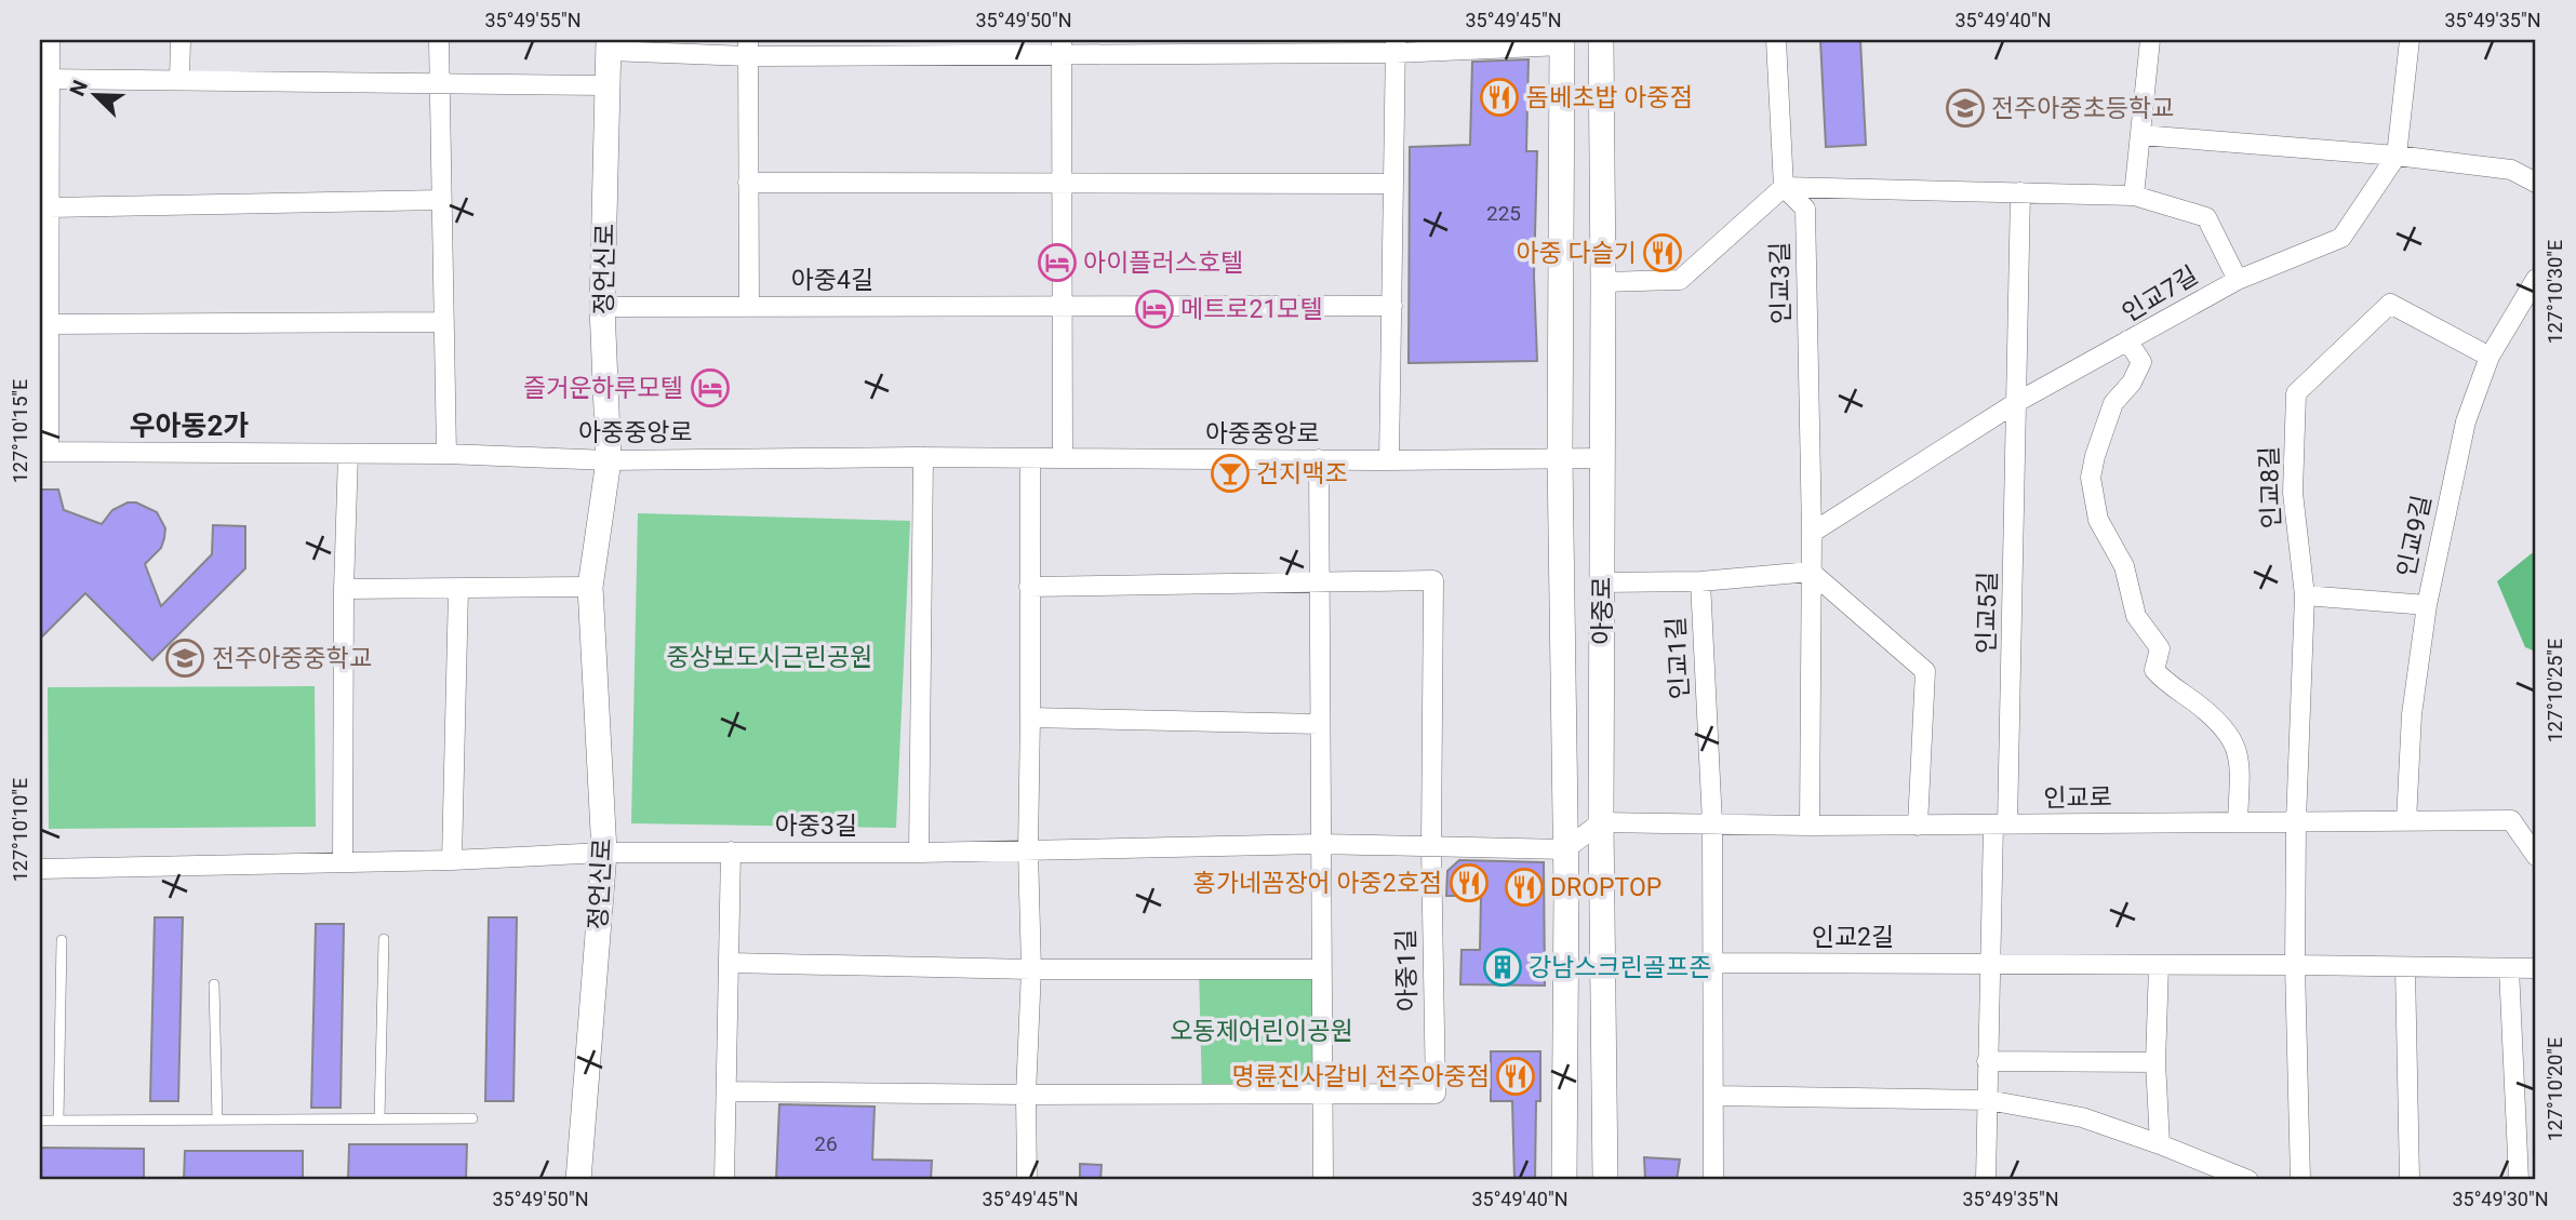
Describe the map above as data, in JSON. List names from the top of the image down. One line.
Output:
{"streets":{"street":["정언신로","아중4길","인교3길","인교7길","아중중앙로","인교8길","인교9길","아중로","인교5길","인교1길","인교로","아중3길","인교2길","아중1길"]},"crossings":[["정언신로","아중4길"],["정언신로","아중중앙로"],["정언신로","아중3길"],["인교3길","인교로"],["인교7길","인교로"],["아중중앙로","아중로"],["인교8길","인교9길"],["인교8길","인교로"],["인교8길","인교2길"],["인교9길","인교로"],["아중로","인교로"],["인교5길","인교로"],["인교5길","인교2길"],["인교1길","인교로"]],"districts":["우아동2가"],"parks":["중상보도시근린공원","오동제어린이공원"],"places":{"restaurant":["돔베초밥 아중점","아중 다슬기","홍가네꼼장어 아중2호점","DROPTOP","명륜진사갈비 전주아중점"],"school or university":["전주아중초등학교","전주아중중학교"],"hotel":["아이플러스호텔","메트로21모텔","즐거운하루모텔"],"bar":["건지맥조"],"building":["강남스크린골프존"]},"house_numbers":["225","26"],"north":"top left","coordinates":["35°49'55\"N","35°49'50\"N","35°49'45\"N","35°49'40\"N","35°49'35\"N","127°10'30\"E","127°10'15\"E","127°10'25\"E","127°10'10\"E","127°10'20\"E","35°49'30\"N"]}
